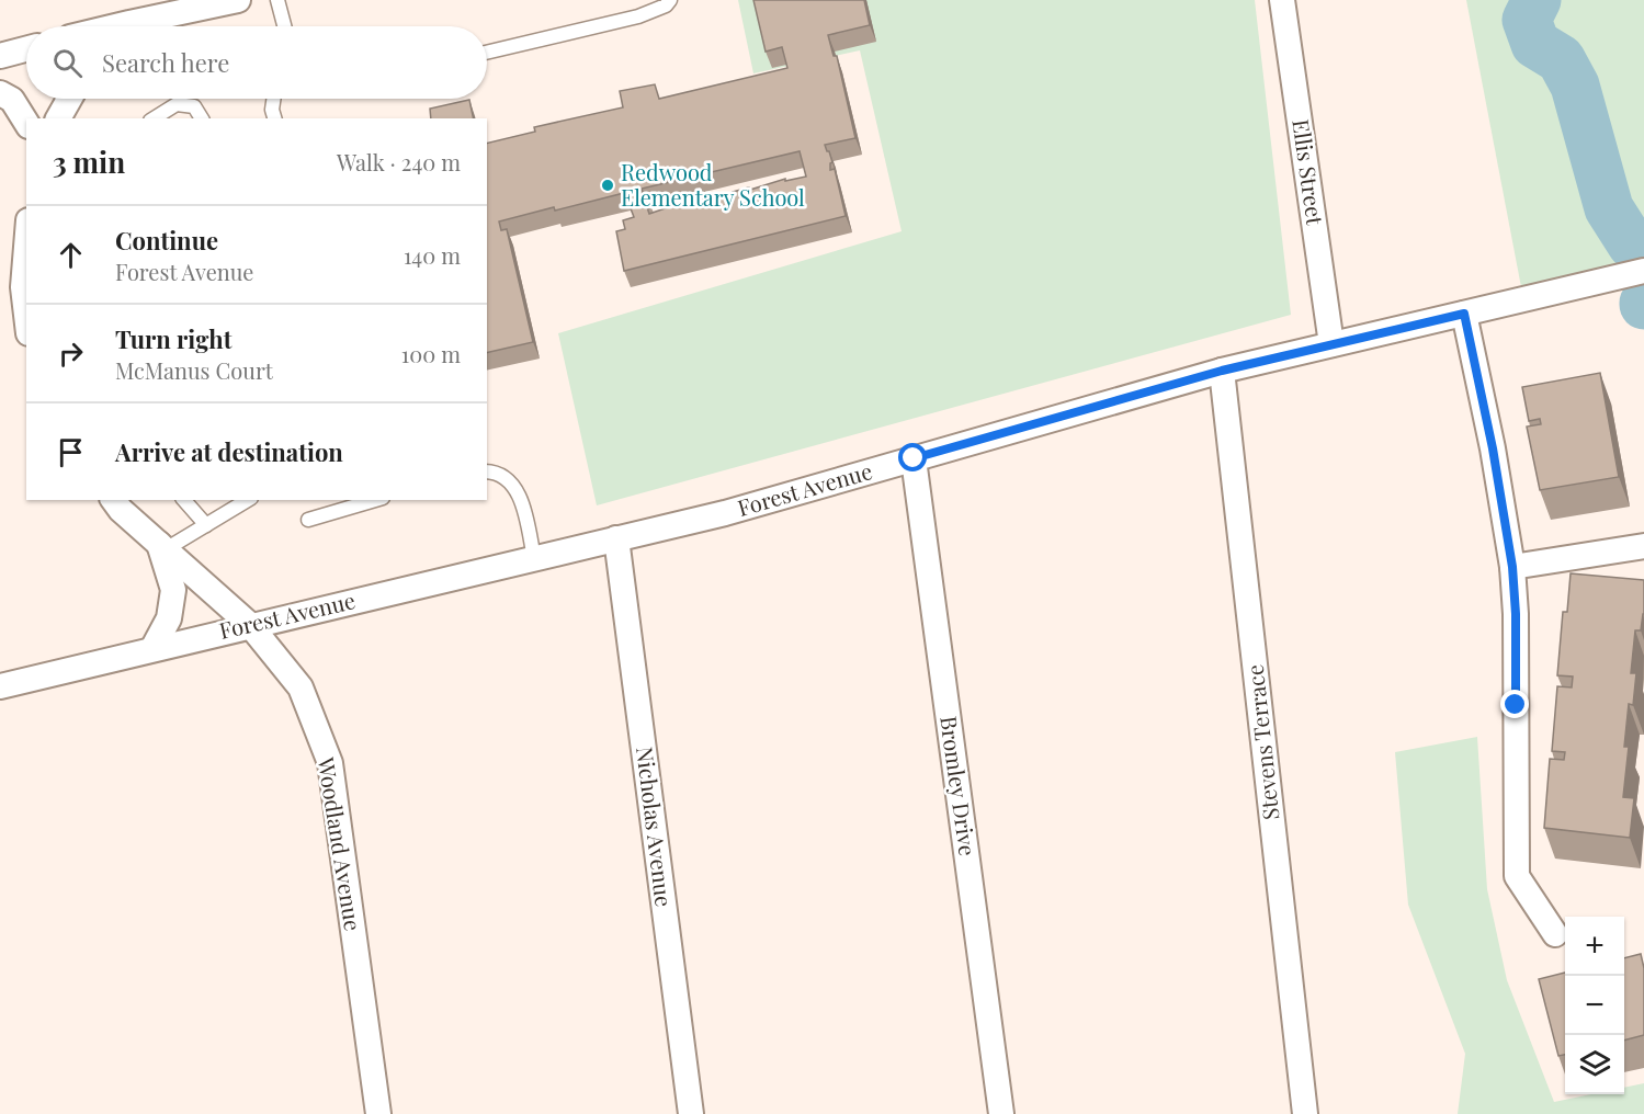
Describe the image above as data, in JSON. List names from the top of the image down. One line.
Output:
{"streets":{"street":["Ellis Street","Forest Avenue","Stevens Terrace","Bromley Drive","Nicholas Avenue","Woodland Avenue"]},"crossings":[["Ellis Street","Forest Avenue"],["Forest Avenue","Stevens Terrace"],["Forest Avenue","Bromley Drive"],["Forest Avenue","Nicholas Avenue"],["Forest Avenue","Woodland Avenue"]],"places":["Redwood Elementary School"],"page":{"search":"Search here","heading":["3 min","Walk · 240 m"],"list":[["Continue","Forest Avenue","140 m"],["Turn right","McManus Court","100 m"],"Arrive at destination"],"map_buttons":["+","−"]}}
